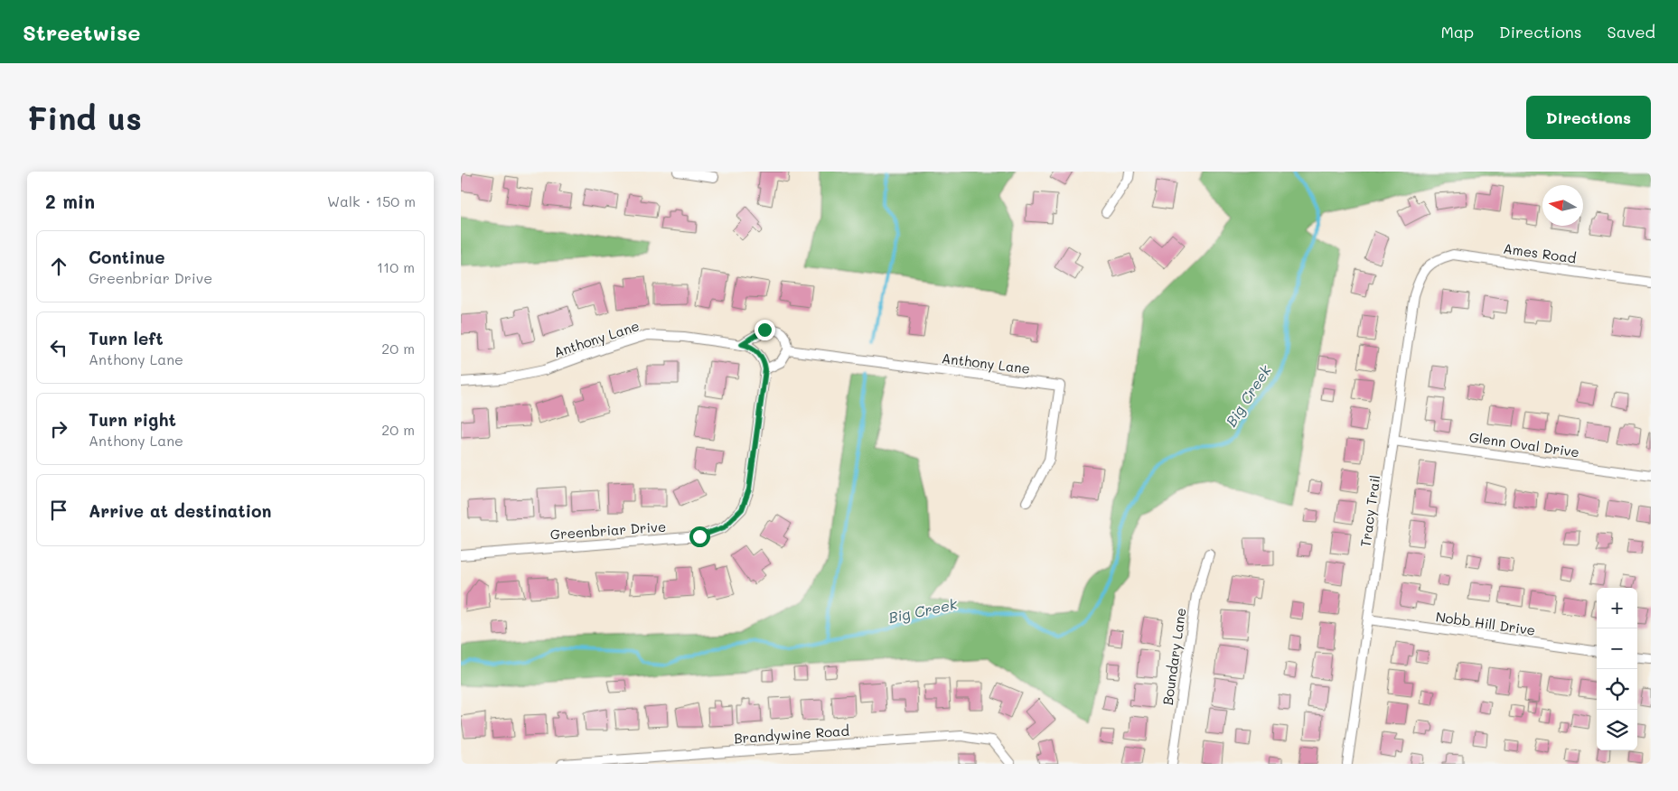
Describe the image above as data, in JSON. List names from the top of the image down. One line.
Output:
{"streets":{"street":["Ames Road","Anthony Lane","Glenn Oval Drive","Tracy Trail","Greenbriar Drive","Nobb Hill Drive","Boundary Lane","Brandywine Road"]},"crossings":[["Ames Road","Tracy Trail"],["Anthony Lane","Greenbriar Drive"],["Glenn Oval Drive","Tracy Trail"],["Tracy Trail","Nobb Hill Drive"]],"water":["Big Creek"],"north":"left","page":{"header":"Streetwise","nav":["Map","Directions","Saved"],"buttons":"Directions","title":"Find us","heading":["2 min","Walk · 150 m"],"list":[["Continue","Greenbriar Drive","110 m"],["Turn left","Anthony Lane","20 m"],["Turn right","Anthony Lane","20 m"],"Arrive at destination"],"map_buttons":["+","−"]}}
